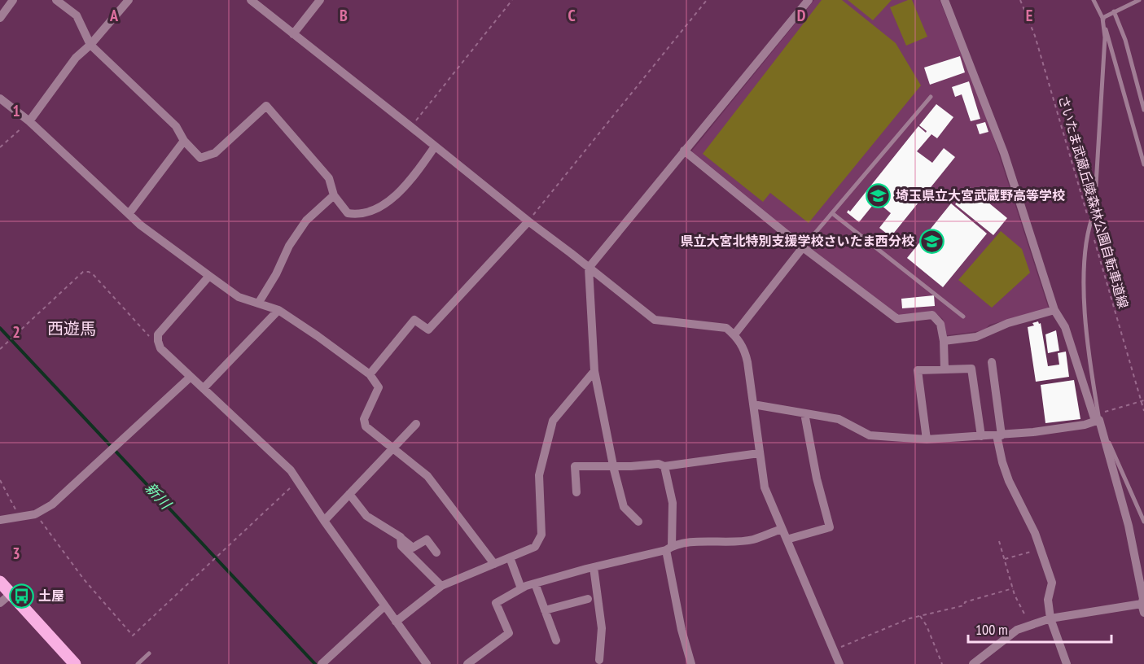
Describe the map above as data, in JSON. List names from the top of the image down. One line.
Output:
{"streets":{"path":["さいたま武蔵丘陵森林公園自転車道線"]},"districts":["西遊馬"],"water":["新川"],"places":{"school or university":["埼玉県立大宮武蔵野高等学校","県立大宮北特別支援学校さいたま西分校"],"bus stop":["土屋"]},"scale_bar":"100 m","grid":{"columns":["A","B","C","D","E"],"rows":["1","2","3"]}}
